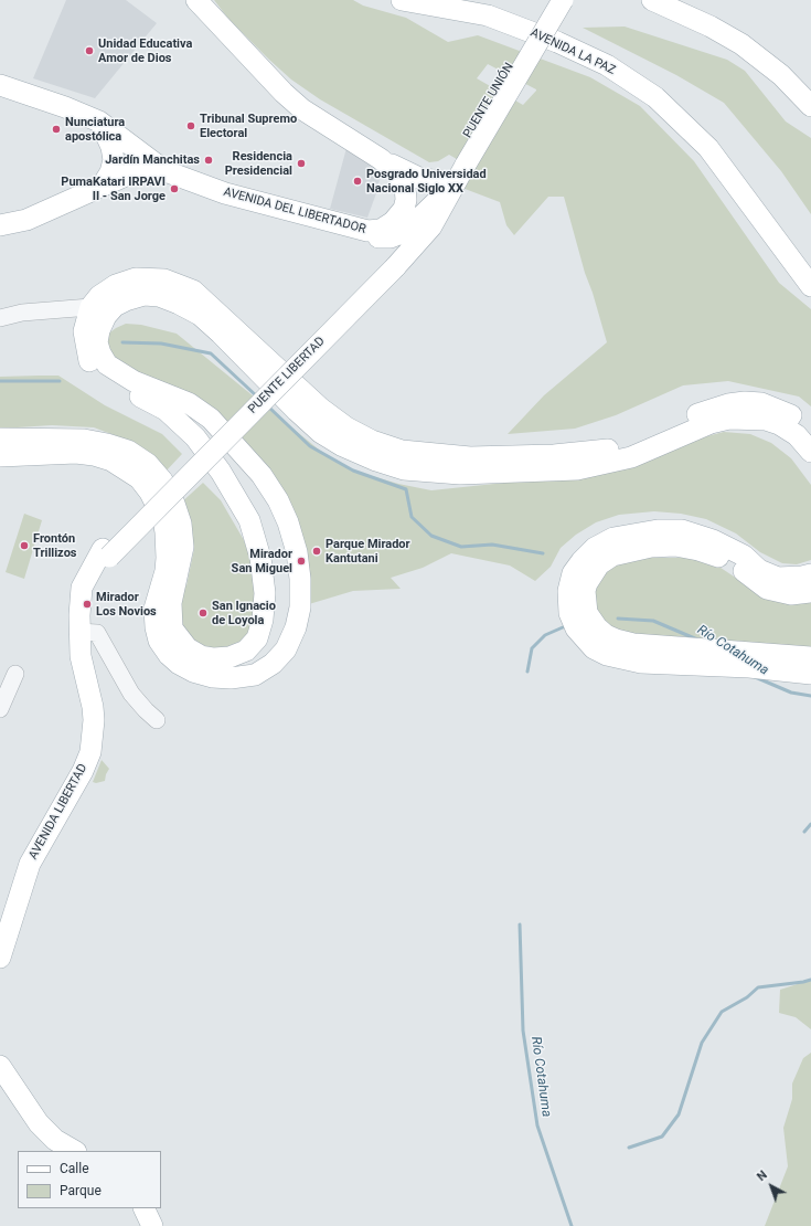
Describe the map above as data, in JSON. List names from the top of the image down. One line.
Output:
{"streets":{"main road":["AVENIDA LA PAZ","PUENTE UNIÓN","AVENIDA DEL LIBERTADOR","PUENTE LIBERTAD","AVENIDA LIBERTAD"]},"crossings":[["PUENTE UNIÓN","AVENIDA DEL LIBERTADOR"],["PUENTE UNIÓN","PUENTE LIBERTAD"],["AVENIDA DEL LIBERTADOR","PUENTE LIBERTAD"],["PUENTE LIBERTAD","AVENIDA LIBERTAD"]],"water":["Río Cotahuma"],"places":["Unidad Educativa Amor de Dios","Tribunal Supremo Electoral","Nunciatura apostólica","Jardín Manchitas","Residencia Presidencial","Posgrado Universidad Nacional Siglo XX","PumaKatari IRPAVI II - San Jorge","Frontón Trillizos","Parque Mirador Kantutani","Mirador San Miguel","Mirador Los Novios","San Ignacio de Loyola"],"legend":["Calle","Parque"],"north":"top left"}
